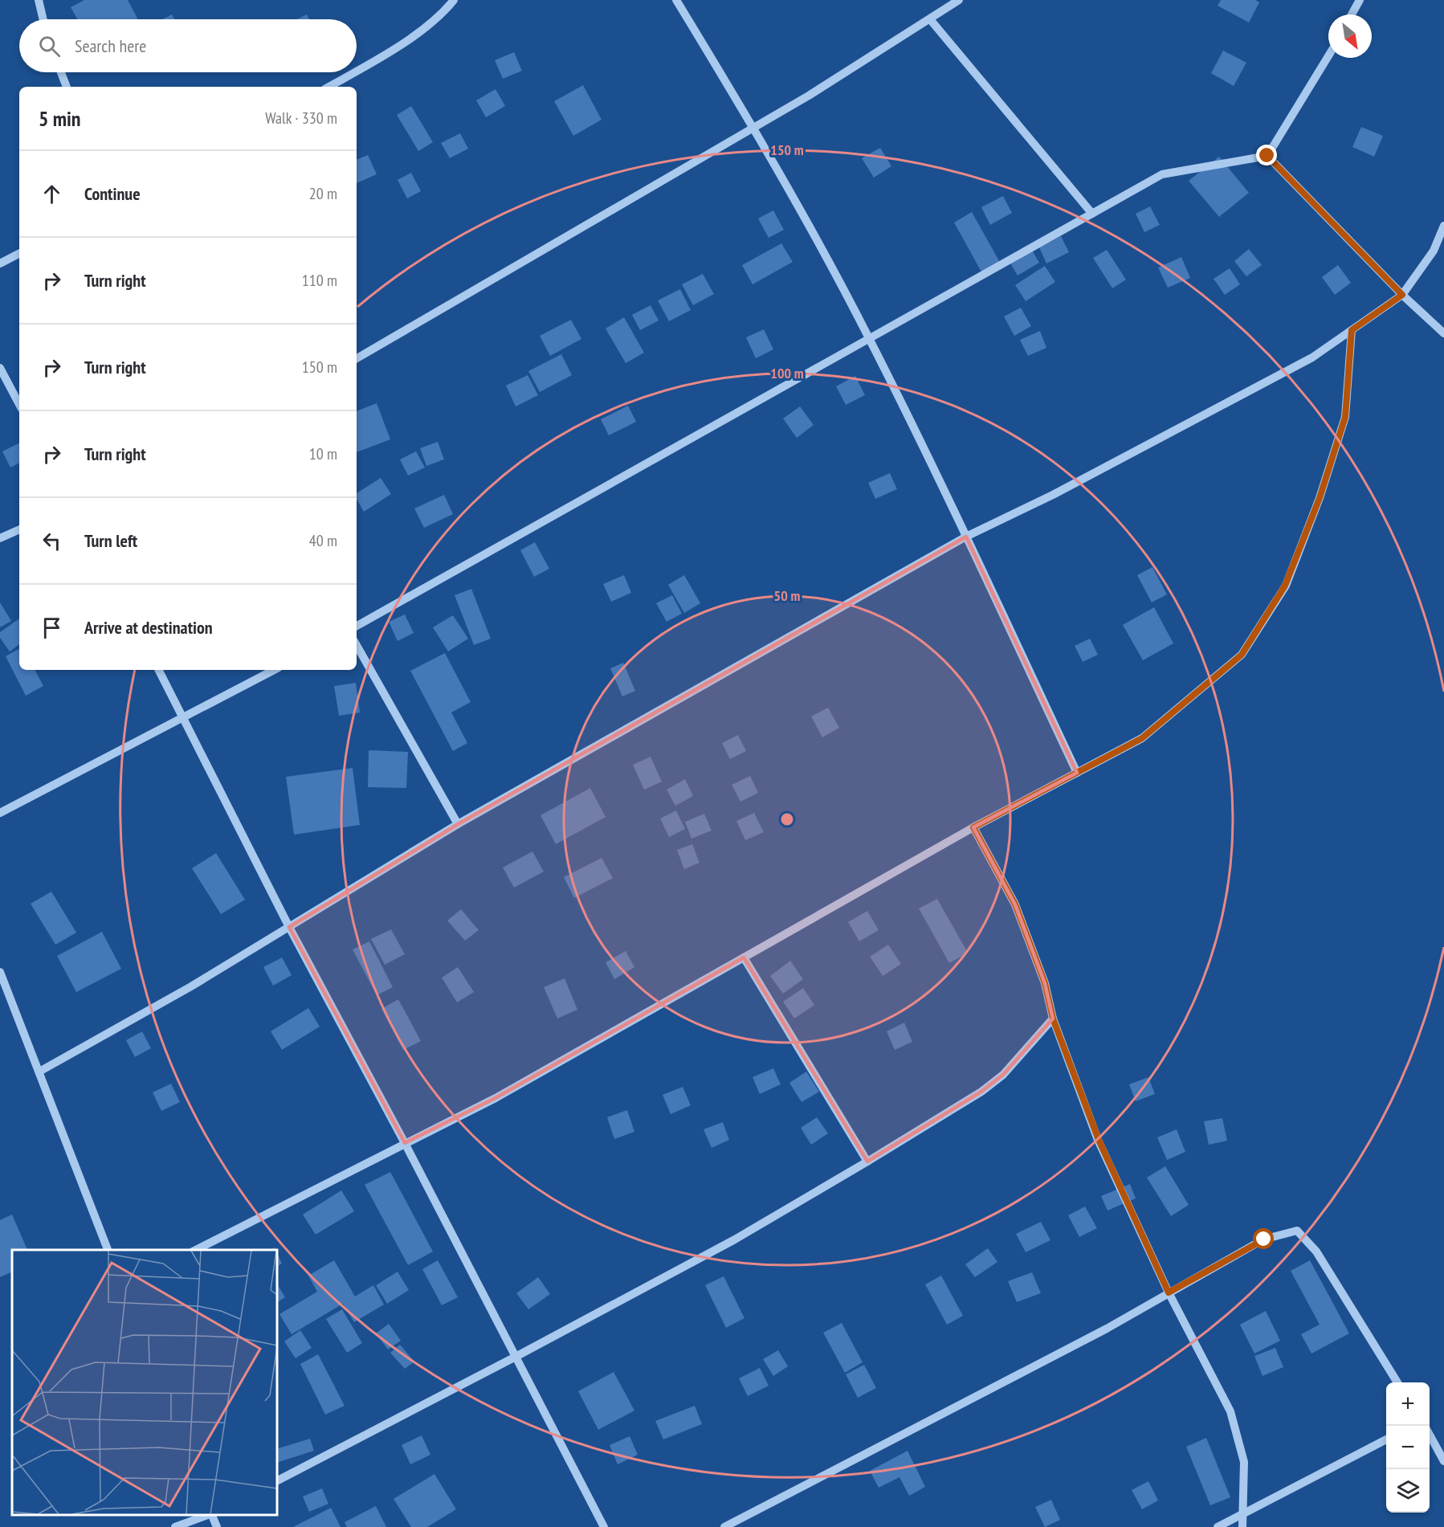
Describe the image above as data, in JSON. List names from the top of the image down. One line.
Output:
{"north":"bottom right","page":{"search":"Search here","heading":["5 min","Walk · 330 m"],"list":[["Continue","20 m"],["Turn right","110 m"],["Turn right","150 m"],["Turn right","10 m"],["Turn left","40 m"],"Arrive at destination"],"map_buttons":["+","−"]},"rings":["150 m","100 m","50 m"]}
